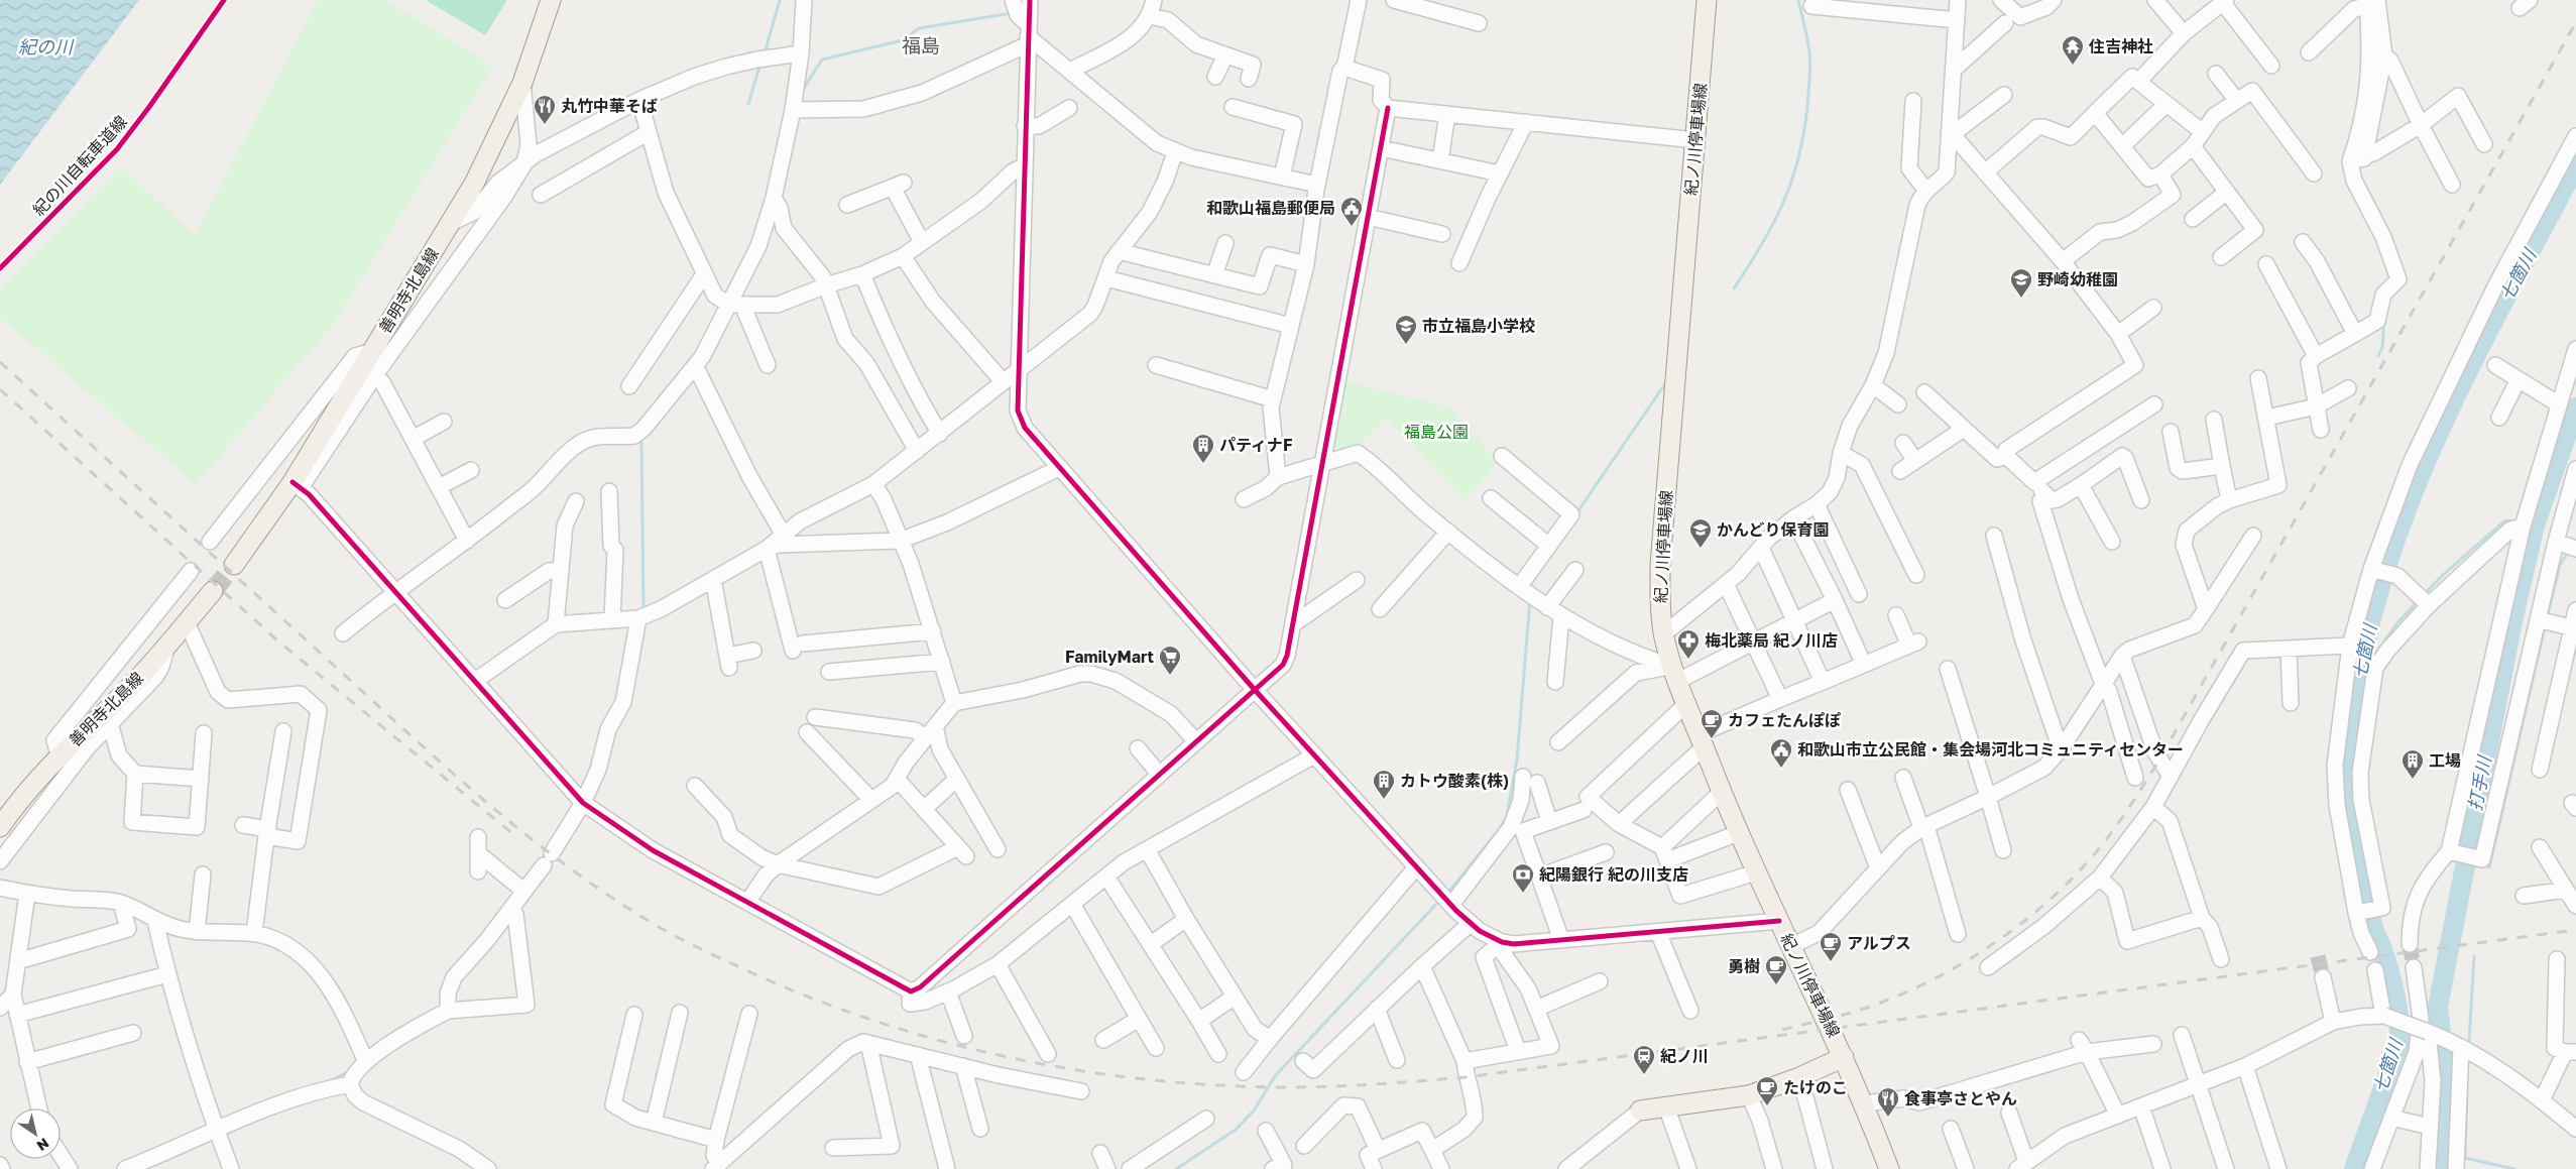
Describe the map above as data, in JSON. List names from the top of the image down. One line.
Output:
{"streets":{"main road":["紀ノ川停車場線","善明寺北島線"],"cycle path":["紀の川自転車道線"]},"districts":["福島"],"water":["紀の川","七箇川","打手川"],"parks":["福島公園"],"places":{"temple":["住吉神社"],"restaurant":["丸竹中華そば","食事亭さとやん"],"public building":["和歌山福島郵便局","和歌山市立公民館・集会場河北コミュニティセンター"],"school or university":["野崎幼稚園","市立福島小学校","かんどり保育園"],"building":["パティナF","工場","カトウ酸素(株)"],"pharmacy":["梅北薬局 紀ノ川店"],"supermarket":["FamilyMart"],"cafe":["カフェたんぽぽ","アルプス","勇樹","たけのこ"],"bank":["紀陽銀行 紀の川支店"],"station":["紀ノ川"]},"north":"bottom right"}
